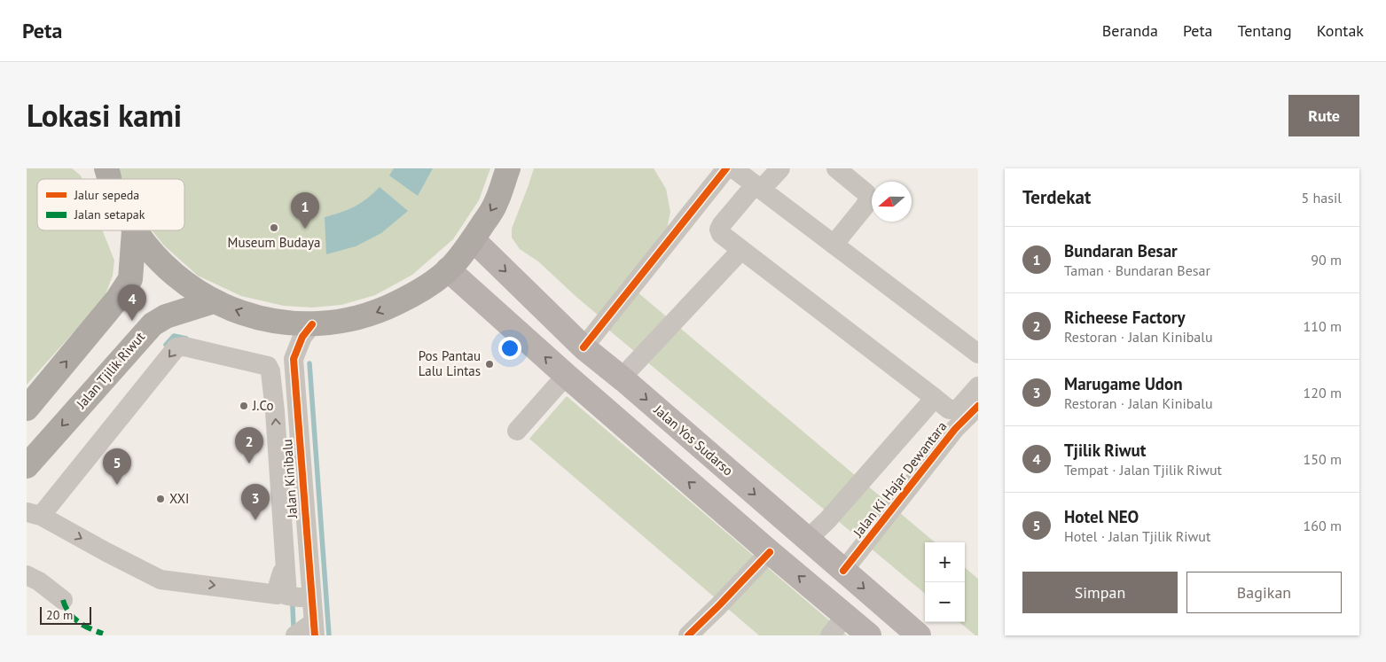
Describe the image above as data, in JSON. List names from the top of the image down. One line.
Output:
{"streets":{"highway":["Jalan Tjilik Riwut"],"main road":["Jalan Yos Sudarso"],"street":["Jalan Kinibalu","Jalan Ki Hajar Dewantara"]},"crossings":[["Jalan Yos Sudarso","Jalan Ki Hajar Dewantara"]],"places":["Museum Budaya","Pos Pantau Lalu Lintas","J.Co","XXI"],"legend":["Jalur sepeda","Jalan setapak"],"scale_bar":"20 m","north":"left","page":{"header":"Peta","nav":["Beranda","Peta","Tentang","Kontak"],"title":"Lokasi kami","buttons":["Rute",["Simpan","Bagikan"]],"heading":["Terdekat","5 hasil"],"pins":["1","4","2","5","3"],"list":[{"mark":"1","name":"Bundaran Besar","note":"Taman · Bundaran Besar","value":"90 m"},{"mark":"2","name":"Richeese Factory","note":"Restoran · Jalan Kinibalu","value":"110 m"},{"mark":"3","name":"Marugame Udon","note":"Restoran · Jalan Kinibalu","value":"120 m"},{"mark":"4","name":"Tjilik Riwut","note":"Tempat · Jalan Tjilik Riwut","value":"150 m"},{"mark":"5","name":"Hotel NEO","note":"Hotel · Jalan Tjilik Riwut","value":"160 m"}],"map_buttons":["+","−"],"scale":"20 m"}}
